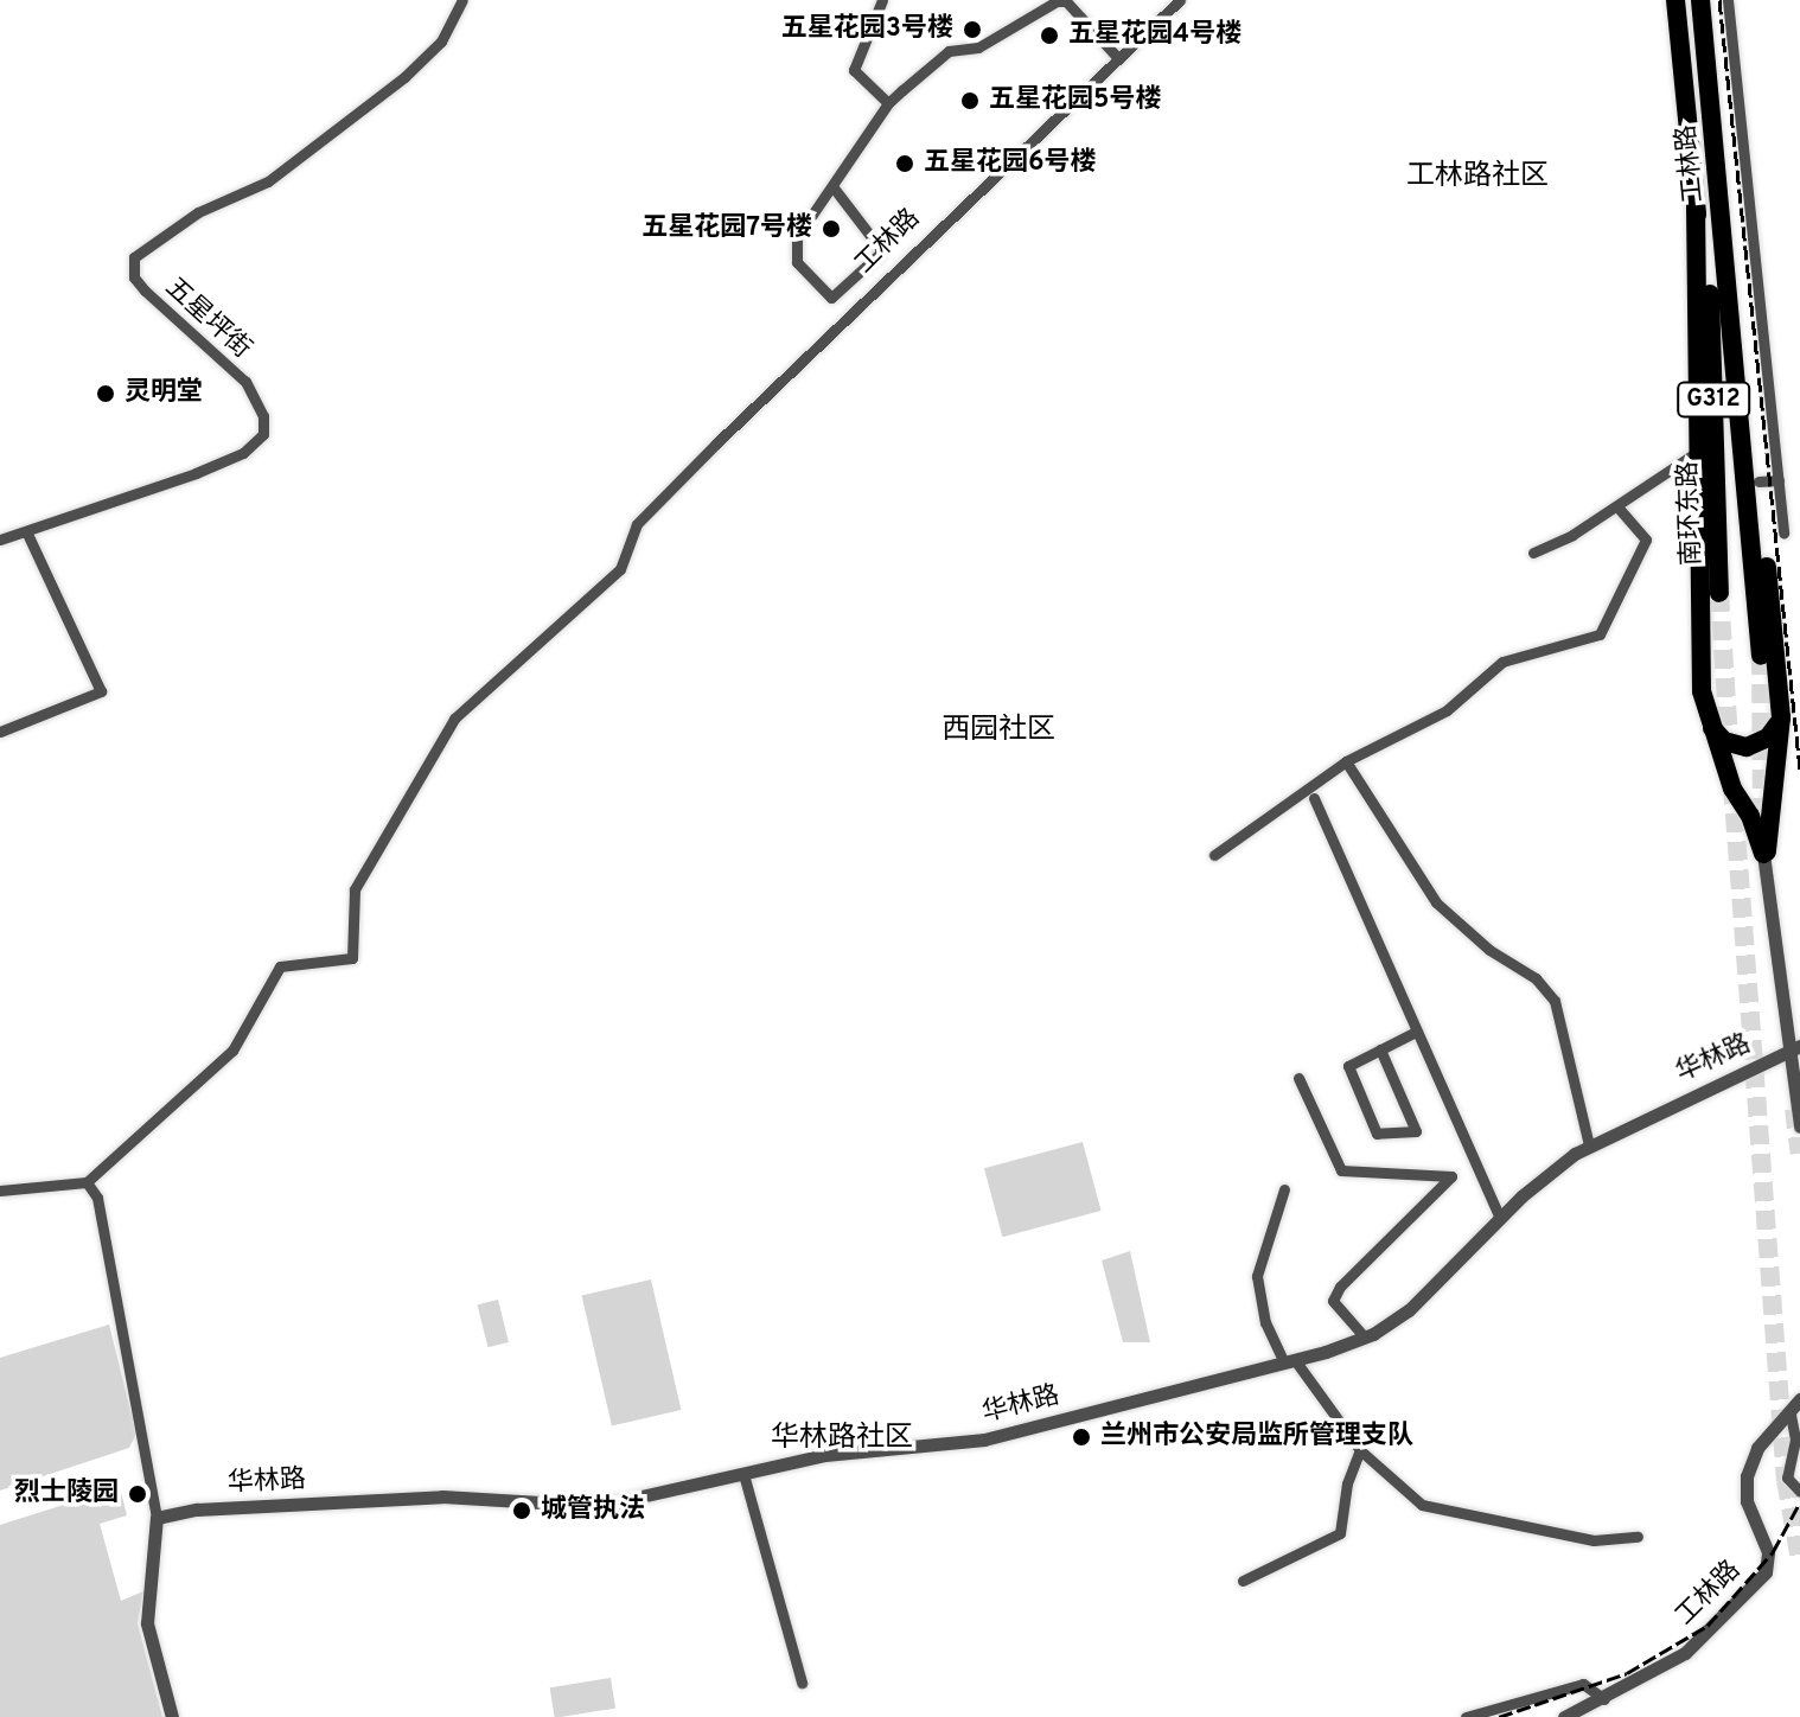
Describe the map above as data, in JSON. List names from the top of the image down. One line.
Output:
{"streets":{"highway":["工林路","G312","南环东路"],"street":["五星坪街","华林路"]},"crossings":[["工林路","G312"],["工林路","南环东路"]],"districts":["工林路社区","西园社区","华林路社区"],"places":["五星花园3号楼","五星花园4号楼","五星花园5号楼","五星花园6号楼","五星花园7号楼","灵明堂","兰州市公安局监所管理支队","烈士陵园","城管执法"]}
